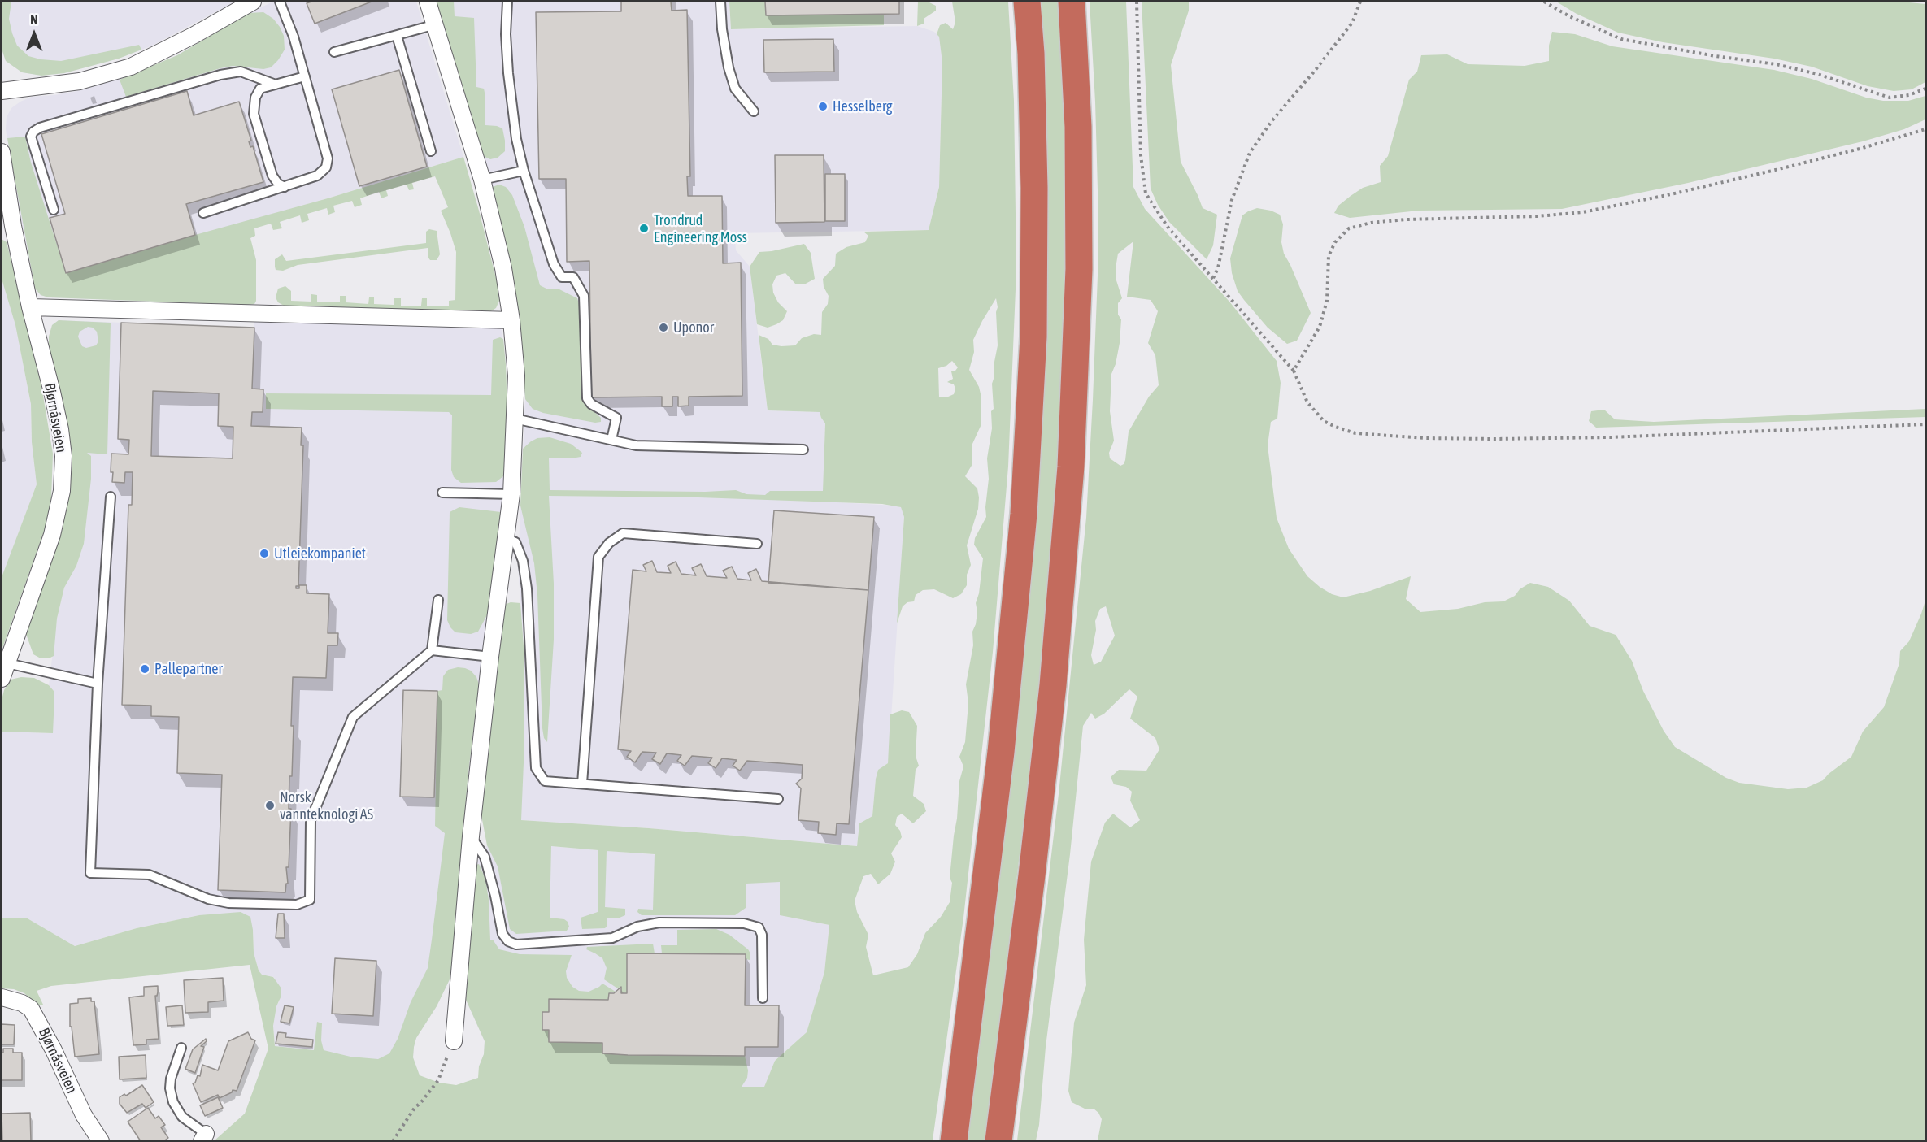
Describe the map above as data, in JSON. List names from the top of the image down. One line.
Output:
{"streets":{"street":["Bjørnåsveien"]},"places":["Hesselberg","Trondrud Engineering Moss","Uponor","Utleiekompaniet","Pallepartner","Norsk vannteknologi AS"],"north":"top"}
